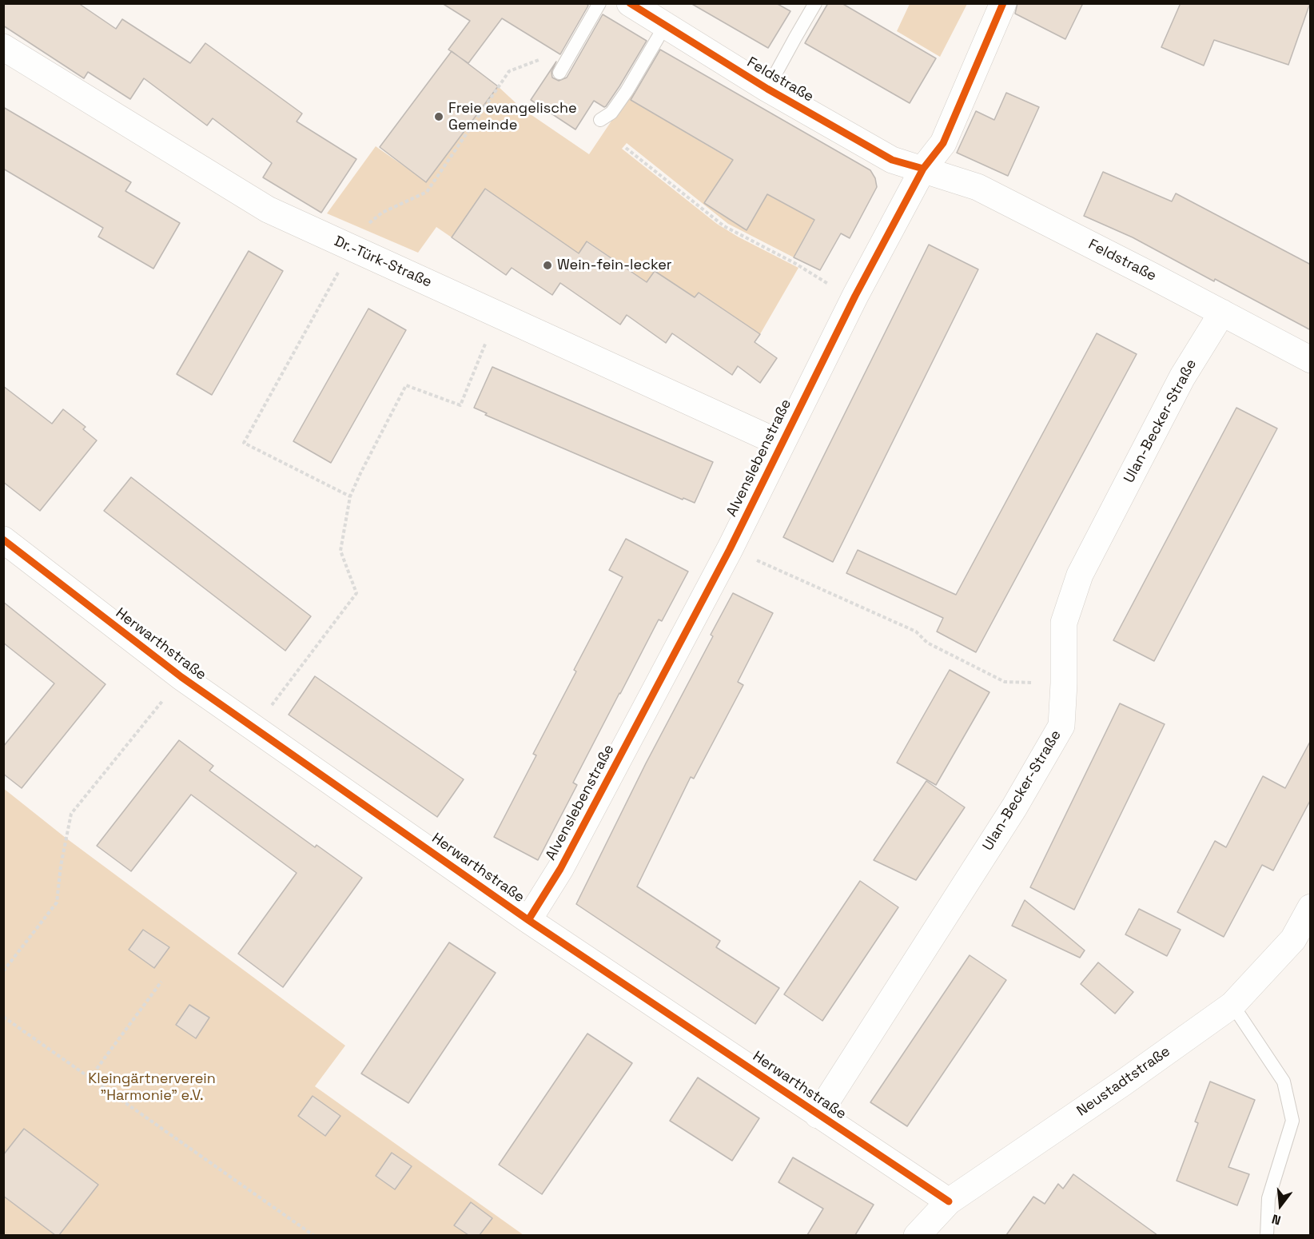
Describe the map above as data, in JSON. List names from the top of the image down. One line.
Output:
{"streets":{"street":["Feldstraße","Dr.-Türk-Straße","Ulan-Becker-Straße","Alvenslebenstraße","Herwarthstraße","Neustadtstraße"]},"crossings":[["Feldstraße","Ulan-Becker-Straße"],["Feldstraße","Alvenslebenstraße"],["Dr.-Türk-Straße","Alvenslebenstraße"],["Ulan-Becker-Straße","Herwarthstraße"],["Alvenslebenstraße","Herwarthstraße"],["Herwarthstraße","Neustadtstraße"]],"parks":["Kleingärtnerverein \"Harmonie\" e.V."],"places":["Freie evangelische Gemeinde","Wein-fein-lecker"],"north":"bottom"}
